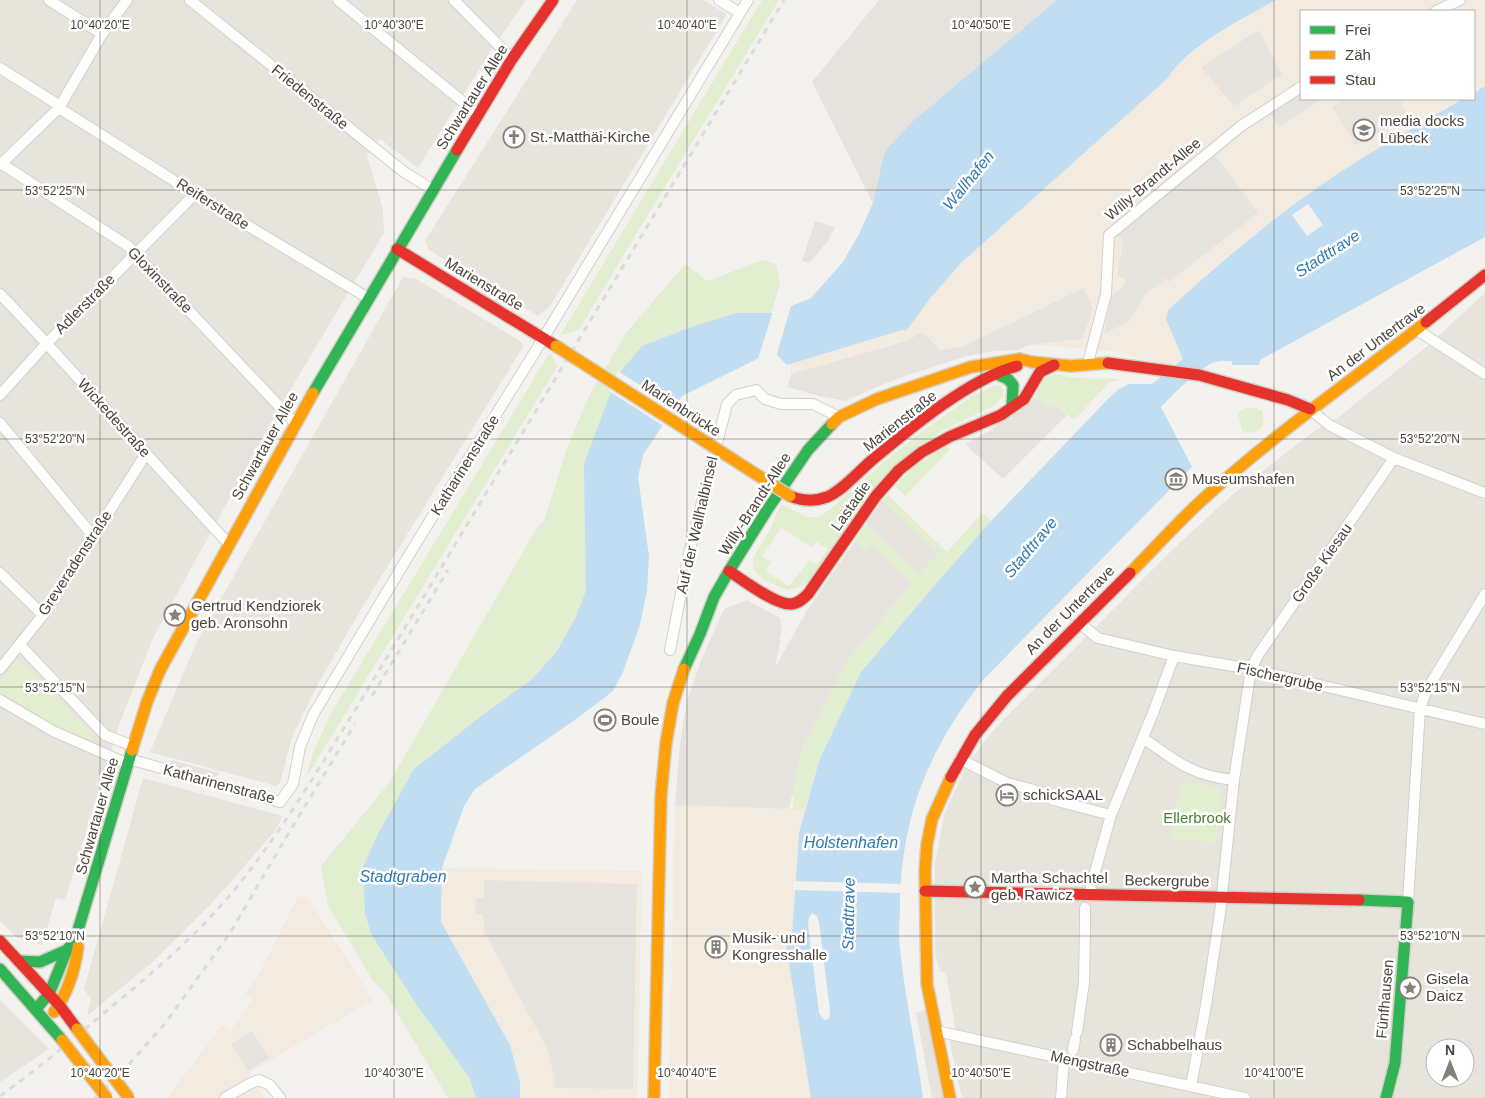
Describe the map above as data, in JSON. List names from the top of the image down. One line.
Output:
{"streets":{"main road":["Schwartauer Allee","Willy-Brandt-Allee","Marienstraße","An der Untertrave","Marienbrücke","Lastadie","Beckergrube","Fünfhausen"],"street":["Friedenstraße","Reiferstraße","Gloxinstraße","Adlerstraße","Wickedestraße","Katharinenstraße","Auf der Wallhalbinsel","Greveradenstraße","Große Kiesau","Fischergrube","Mengstraße"]},"crossings":[["Friedenstraße","Schwartauer Allee"],["Schwartauer Allee","Reiferstraße"],["Schwartauer Allee","Gloxinstraße"],["Schwartauer Allee","Marienstraße"],["Schwartauer Allee","Wickedestraße"],["Schwartauer Allee","Katharinenstraße"],["Willy-Brandt-Allee","Marienstraße"],["Willy-Brandt-Allee","An der Untertrave"],["Willy-Brandt-Allee","Lastadie"],["Willy-Brandt-Allee","Auf der Wallhalbinsel"],["Reiferstraße","Adlerstraße"],["Gloxinstraße","Adlerstraße"],["Marienstraße","Marienbrücke"],["Marienstraße","Katharinenstraße"],["Adlerstraße","Wickedestraße"],["An der Untertrave","Fischergrube"],["An der Untertrave","Beckergrube"],["An der Untertrave","Mengstraße"],["Wickedestraße","Greveradenstraße"],["Große Kiesau","Fischergrube"],["Beckergrube","Fünfhausen"]],"water":["Wallhafen","Stadttrave","Holstenhafen","Stadtgraben"],"parks":["Ellerbrook"],"places":{"school or university":["media docks Lübeck"],"church":["St.-Matthäi-Kirche"],"museum":["Museumshafen"],"place":["Gertrud Kendziorek geb. Aronsohn","Martha Schachtel geb. Rawicz","Gisela Daicz"],"sports":["Boule"],"hotel":["schickSAAL"],"building":["Musik- und Kongresshalle","Schabbelhaus"]},"legend":["Frei","Zäh","Stau"],"north":"top","coordinates":["10°40'20\"E","10°40'30\"E","10°40'40\"E","10°40'50\"E","53°52'25\"N","53°52'20\"N","53°52'15\"N","53°52'10\"N","10°41'00\"E"]}
